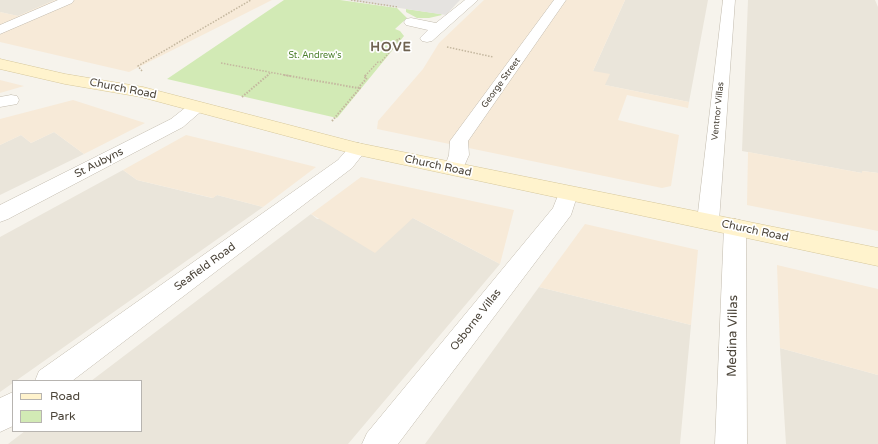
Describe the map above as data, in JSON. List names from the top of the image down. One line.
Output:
{"streets":{"main road":["Church Road"],"street":["George Street","Ventnor Villas","St Aubyns","Seafield Road","Osborne Villas","Medina Villas"]},"crossings":[["George Street","Church Road"],["Church Road","Ventnor Villas"],["Church Road","St Aubyns"],["Church Road","Seafield Road"],["Church Road","Osborne Villas"],["Church Road","Medina Villas"]],"districts":["HOVE"],"parks":["St. Andrew's"],"legend":["Road","Park"]}
